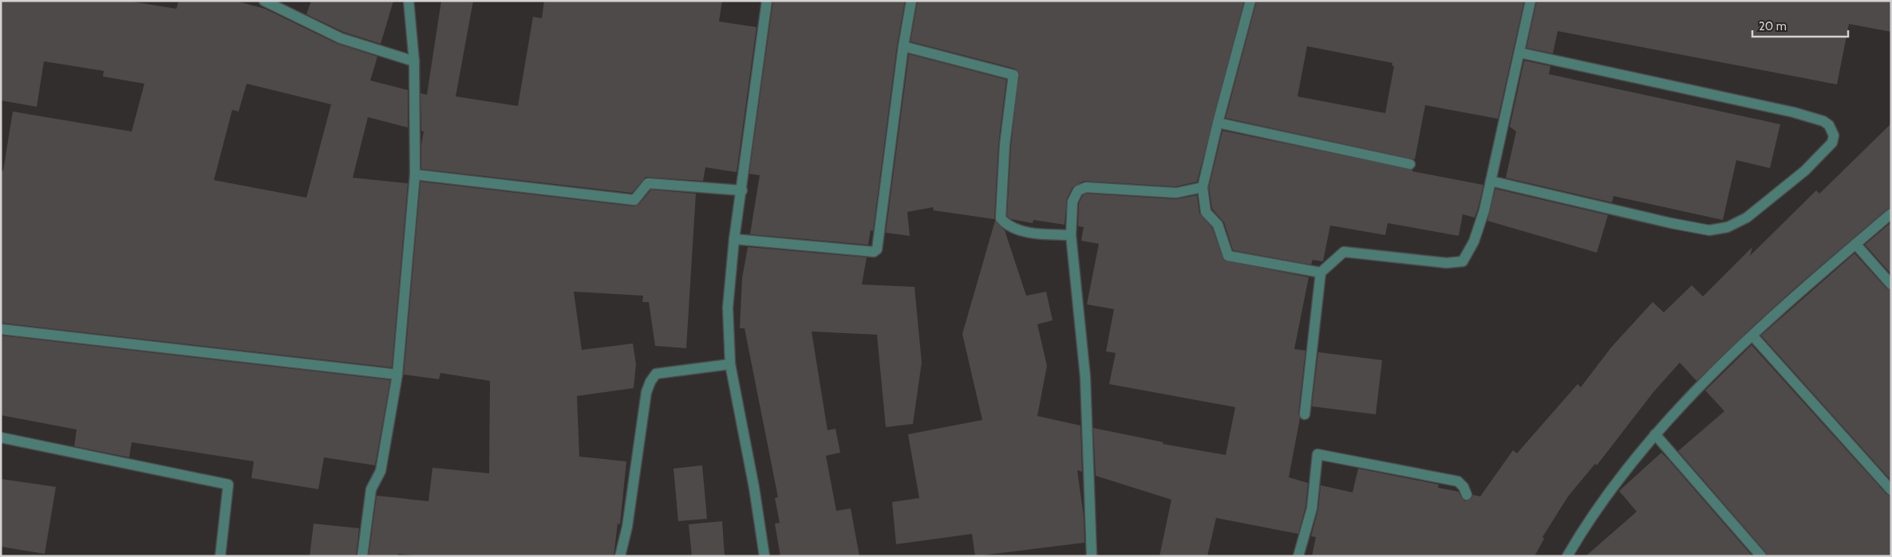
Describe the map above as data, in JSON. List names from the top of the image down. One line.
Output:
{"scale_bar":"20 m"}
